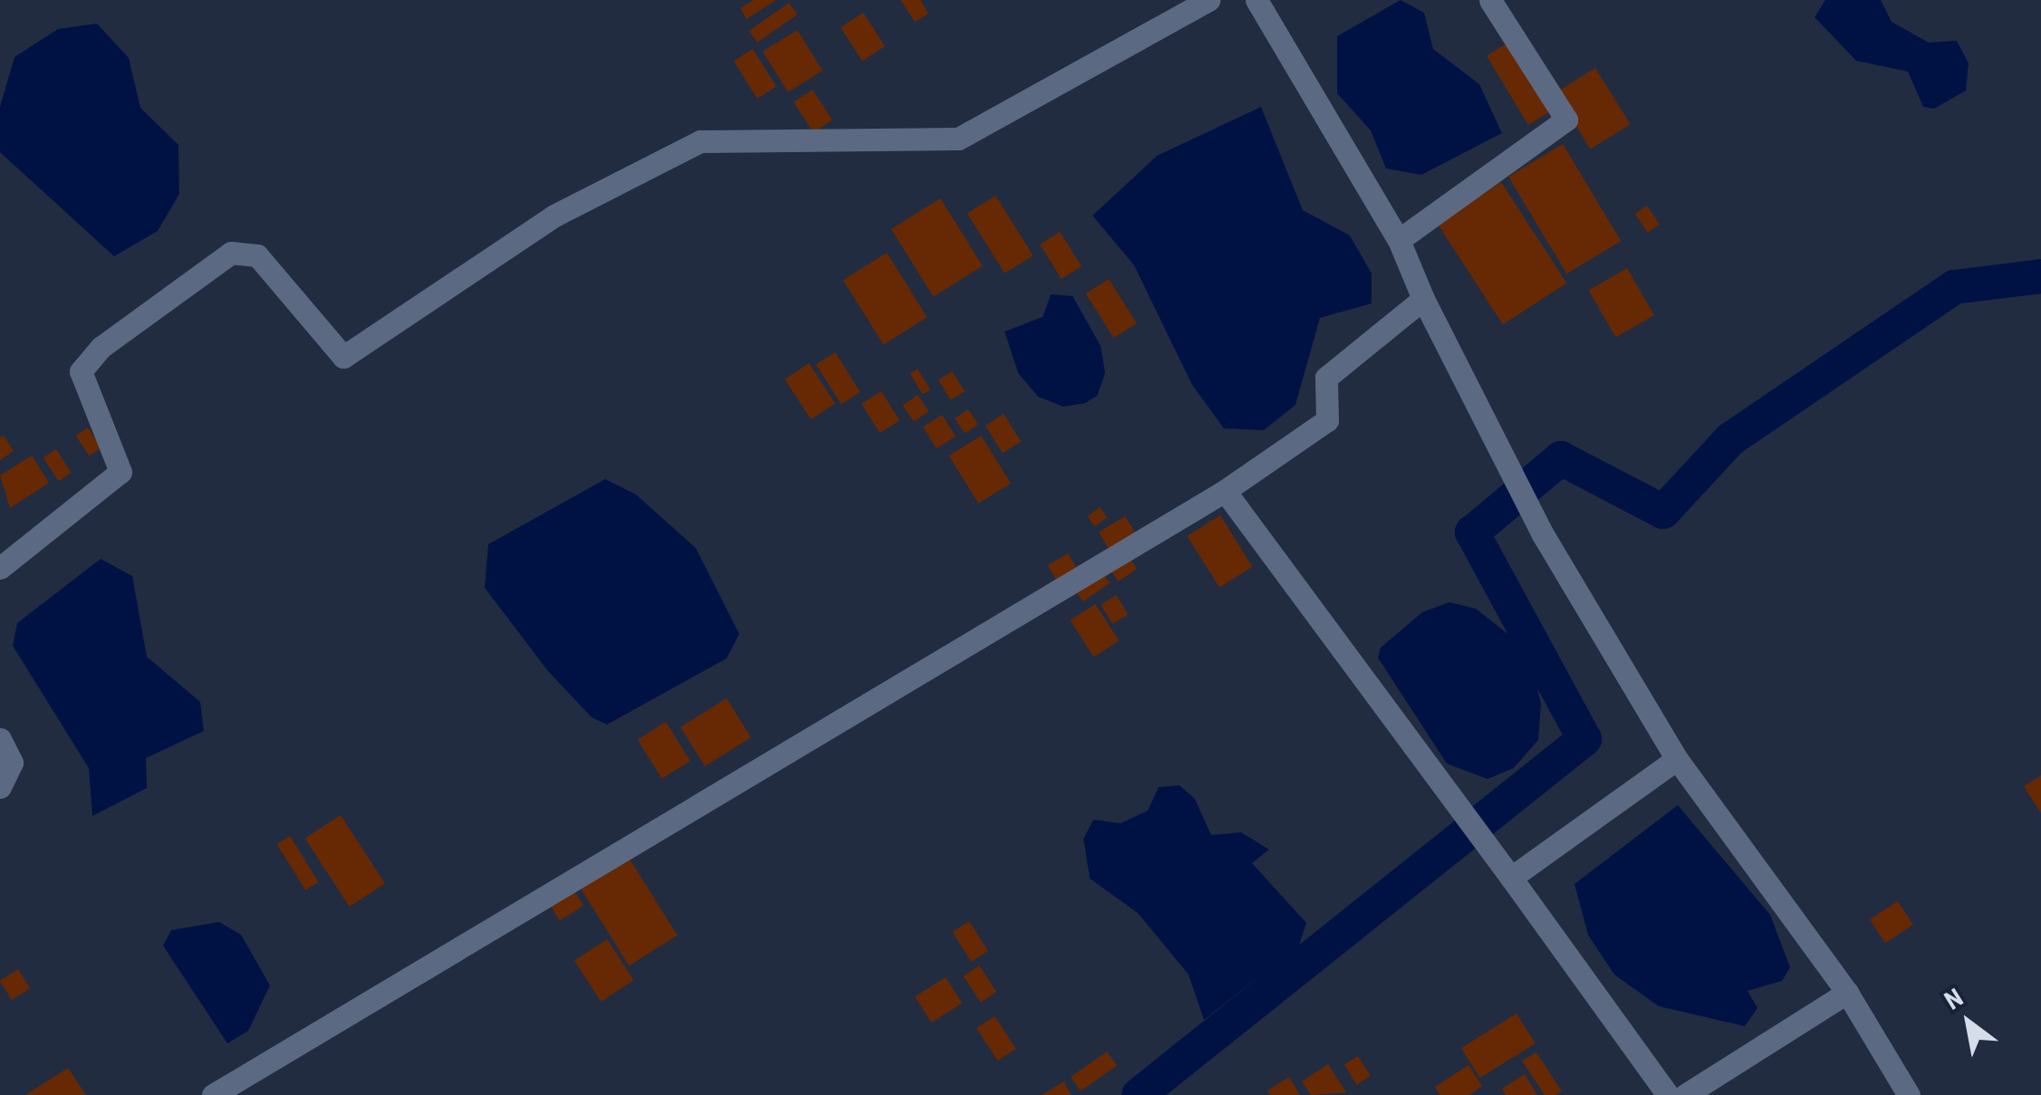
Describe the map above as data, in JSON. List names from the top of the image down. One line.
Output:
{"north":"top left"}
